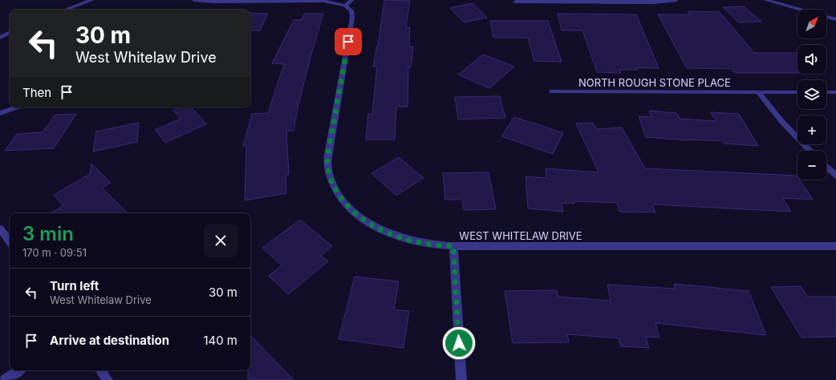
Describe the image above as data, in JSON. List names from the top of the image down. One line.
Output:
{"streets":{"street":["NORTH ROUGH STONE PLACE","WEST WHITELAW DRIVE"]},"north":"top right","page":{"map_buttons":["+","−"],"turn":["30 m","West Whitelaw Drive"],"then":"Then","heading":["3 min","170 m · 09:51"],"list":[{"name":"Turn left","note":"West Whitelaw Drive","value":"30 m"},{"name":"Arrive at destination","value":"140 m"}]}}
